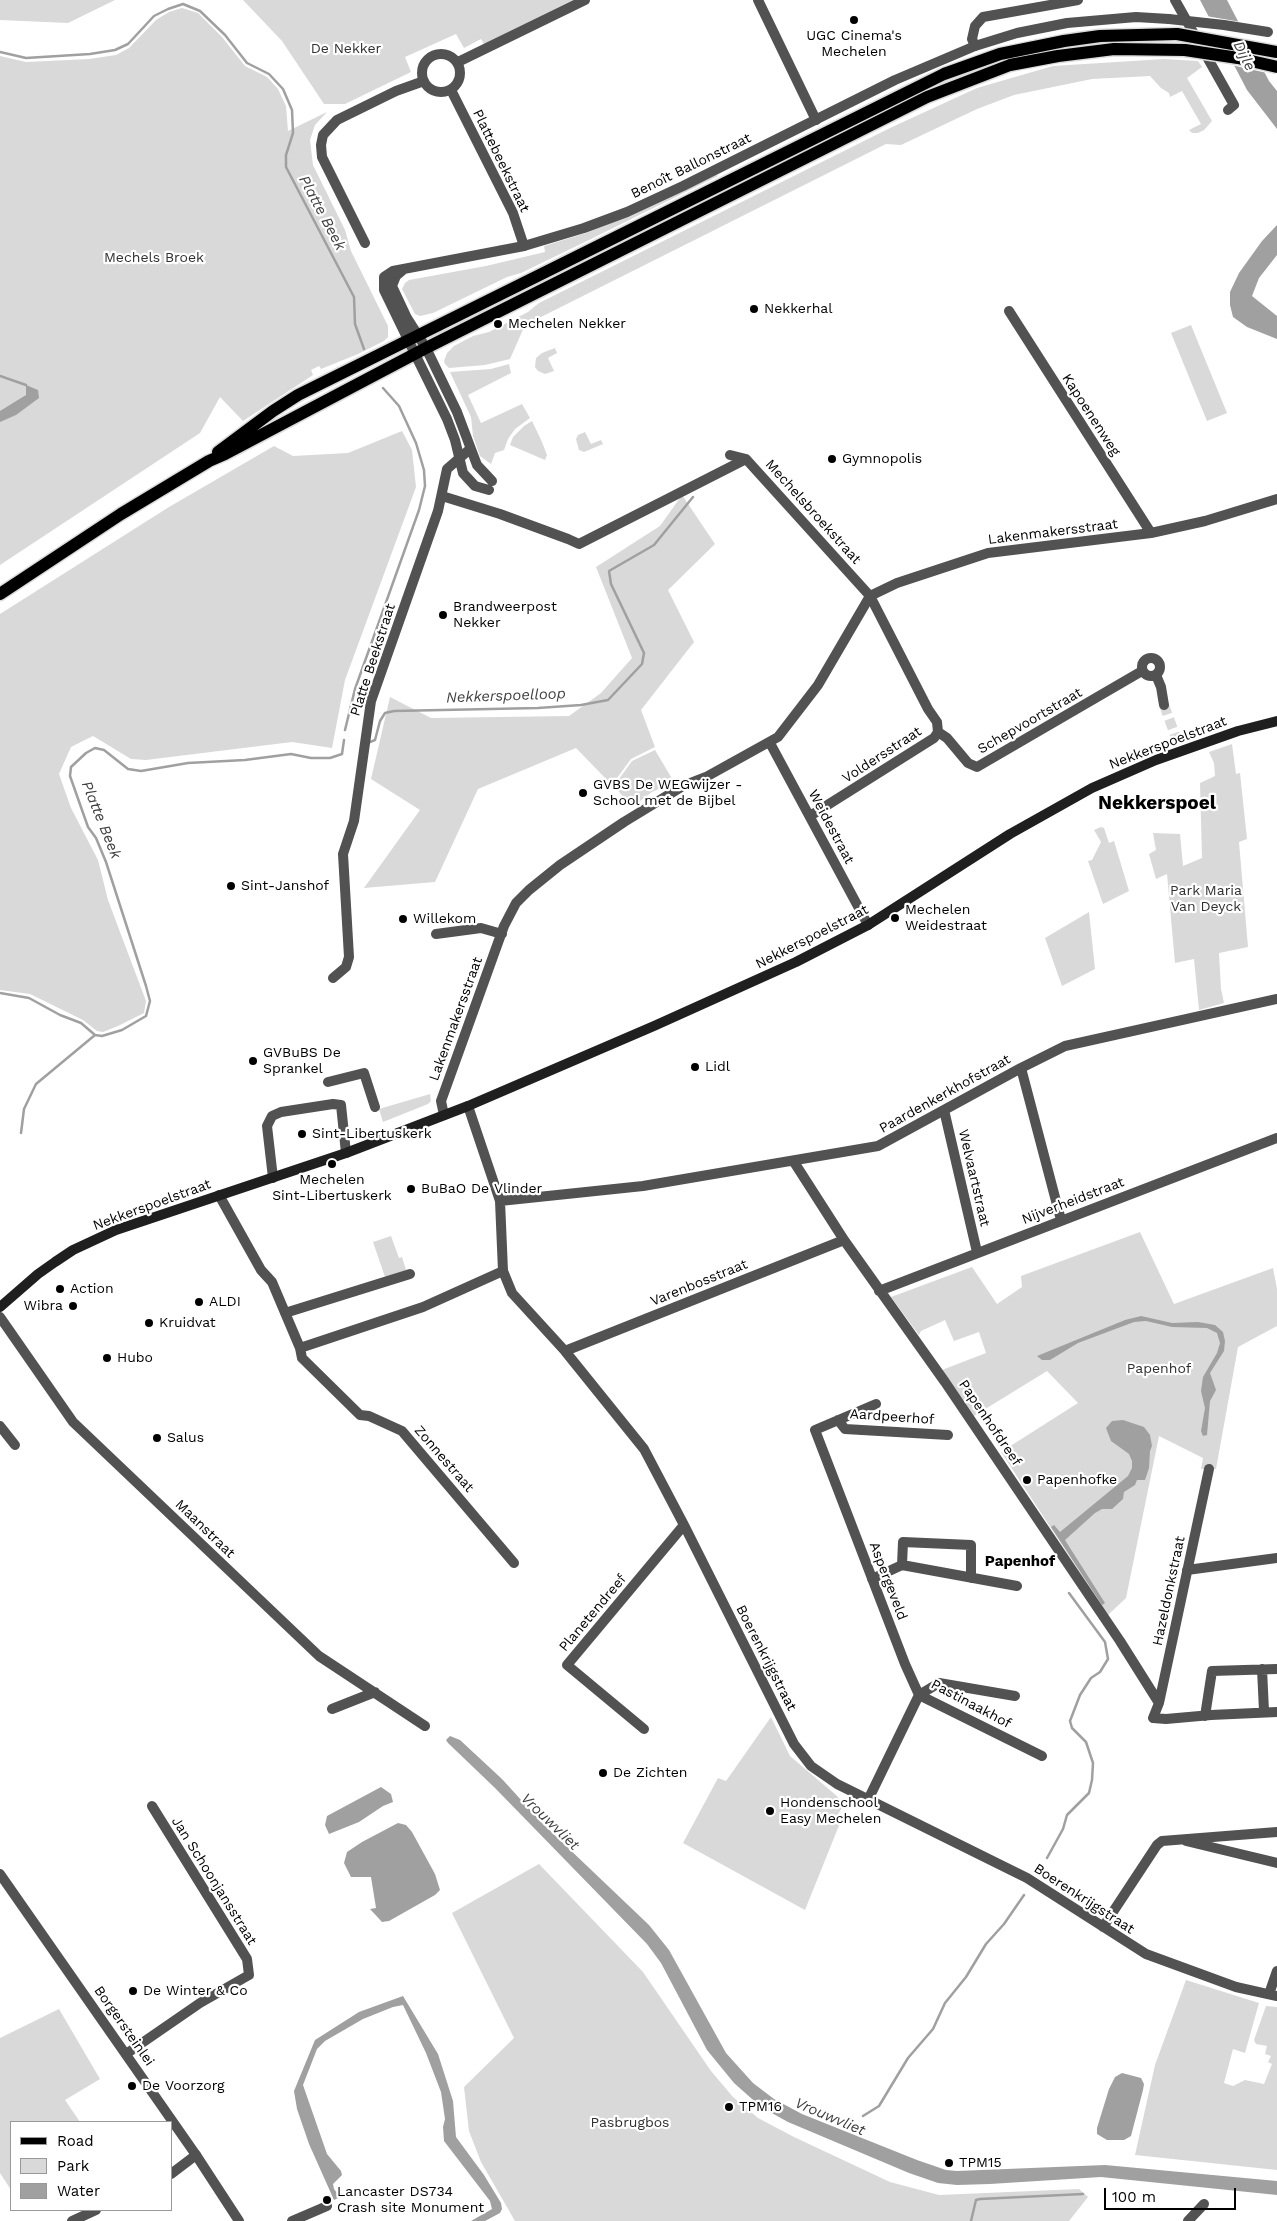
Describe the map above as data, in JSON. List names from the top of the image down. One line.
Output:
{"streets":{"main road":["Nekkerspoelstraat"],"street":["Plattebeekstraat","Benoît Ballonstraat","Kapoenenweg","Mechelsbroekstraat","Lakenmakersstraat","Platte Beekstraat","Schepvoortstraat","Voldersstraat","Weidestraat","Paardenkerkhofstraat","Welvaartstraat","Nijverheidstraat","Varenbosstraat","Aardpeerhof","Papenhofdreef","Zonnestraat","Maanstraat","Aspergeveld","Hazeldonkstraat","Planetendreef","Boerenkrijgstraat","Pastinaakhof","Jan Schoonjansstraat","Borgersteinlei"]},"crossings":[["Plattebeekstraat","Benoît Ballonstraat"],["Kapoenenweg","Lakenmakersstraat"],["Mechelsbroekstraat","Lakenmakersstraat"],["Mechelsbroekstraat","Voldersstraat"],["Lakenmakersstraat","Nekkerspoelstraat"],["Lakenmakersstraat","Voldersstraat"],["Lakenmakersstraat","Weidestraat"],["Schepvoortstraat","Voldersstraat"],["Nekkerspoelstraat","Weidestraat"],["Nekkerspoelstraat","Zonnestraat"],["Nekkerspoelstraat","Boerenkrijgstraat"],["Voldersstraat","Weidestraat"],["Paardenkerkhofstraat","Welvaartstraat"],["Paardenkerkhofstraat","Papenhofdreef"],["Paardenkerkhofstraat","Boerenkrijgstraat"],["Welvaartstraat","Nijverheidstraat"],["Nijverheidstraat","Papenhofdreef"],["Varenbosstraat","Papenhofdreef"],["Varenbosstraat","Boerenkrijgstraat"],["Aardpeerhof","Aspergeveld"],["Papenhofdreef","Hazeldonkstraat"],["Aspergeveld","Pastinaakhof"],["Planetendreef","Boerenkrijgstraat"],["Jan Schoonjansstraat","Borgersteinlei"]],"districts":["Nekkerspoel","Papenhof"],"water":["Dijle","Platte Beek","Nekkerspoelloop","Vrouwvliet"],"parks":["De Nekker","Mechels Broek","Park Maria Van Deyck","Papenhof","Pasbrugbos"],"places":["UGC Cinema's Mechelen","Nekkerhal","Mechelen Nekker","Gymnopolis","Brandweerpost Nekker","GVBS De WEGwijzer - School met de Bijbel","Sint-Janshof","Mechelen Weidestraat","Willekom","GVBuBS De Sprankel","Lidl","Sint-Libertuskerk","Mechelen Sint-Libertuskerk","BuBaO De Vlinder","Action","ALDI","Wibra","Kruidvat","Hubo","Salus","Papenhofke","De Zichten","Hondenschool Easy Mechelen","De Winter & Co","De Voorzorg","TPM16","TPM15","Lancaster DS734 Crash site Monument"],"legend":["Road","Park","Water"],"scale_bar":"100 m"}
